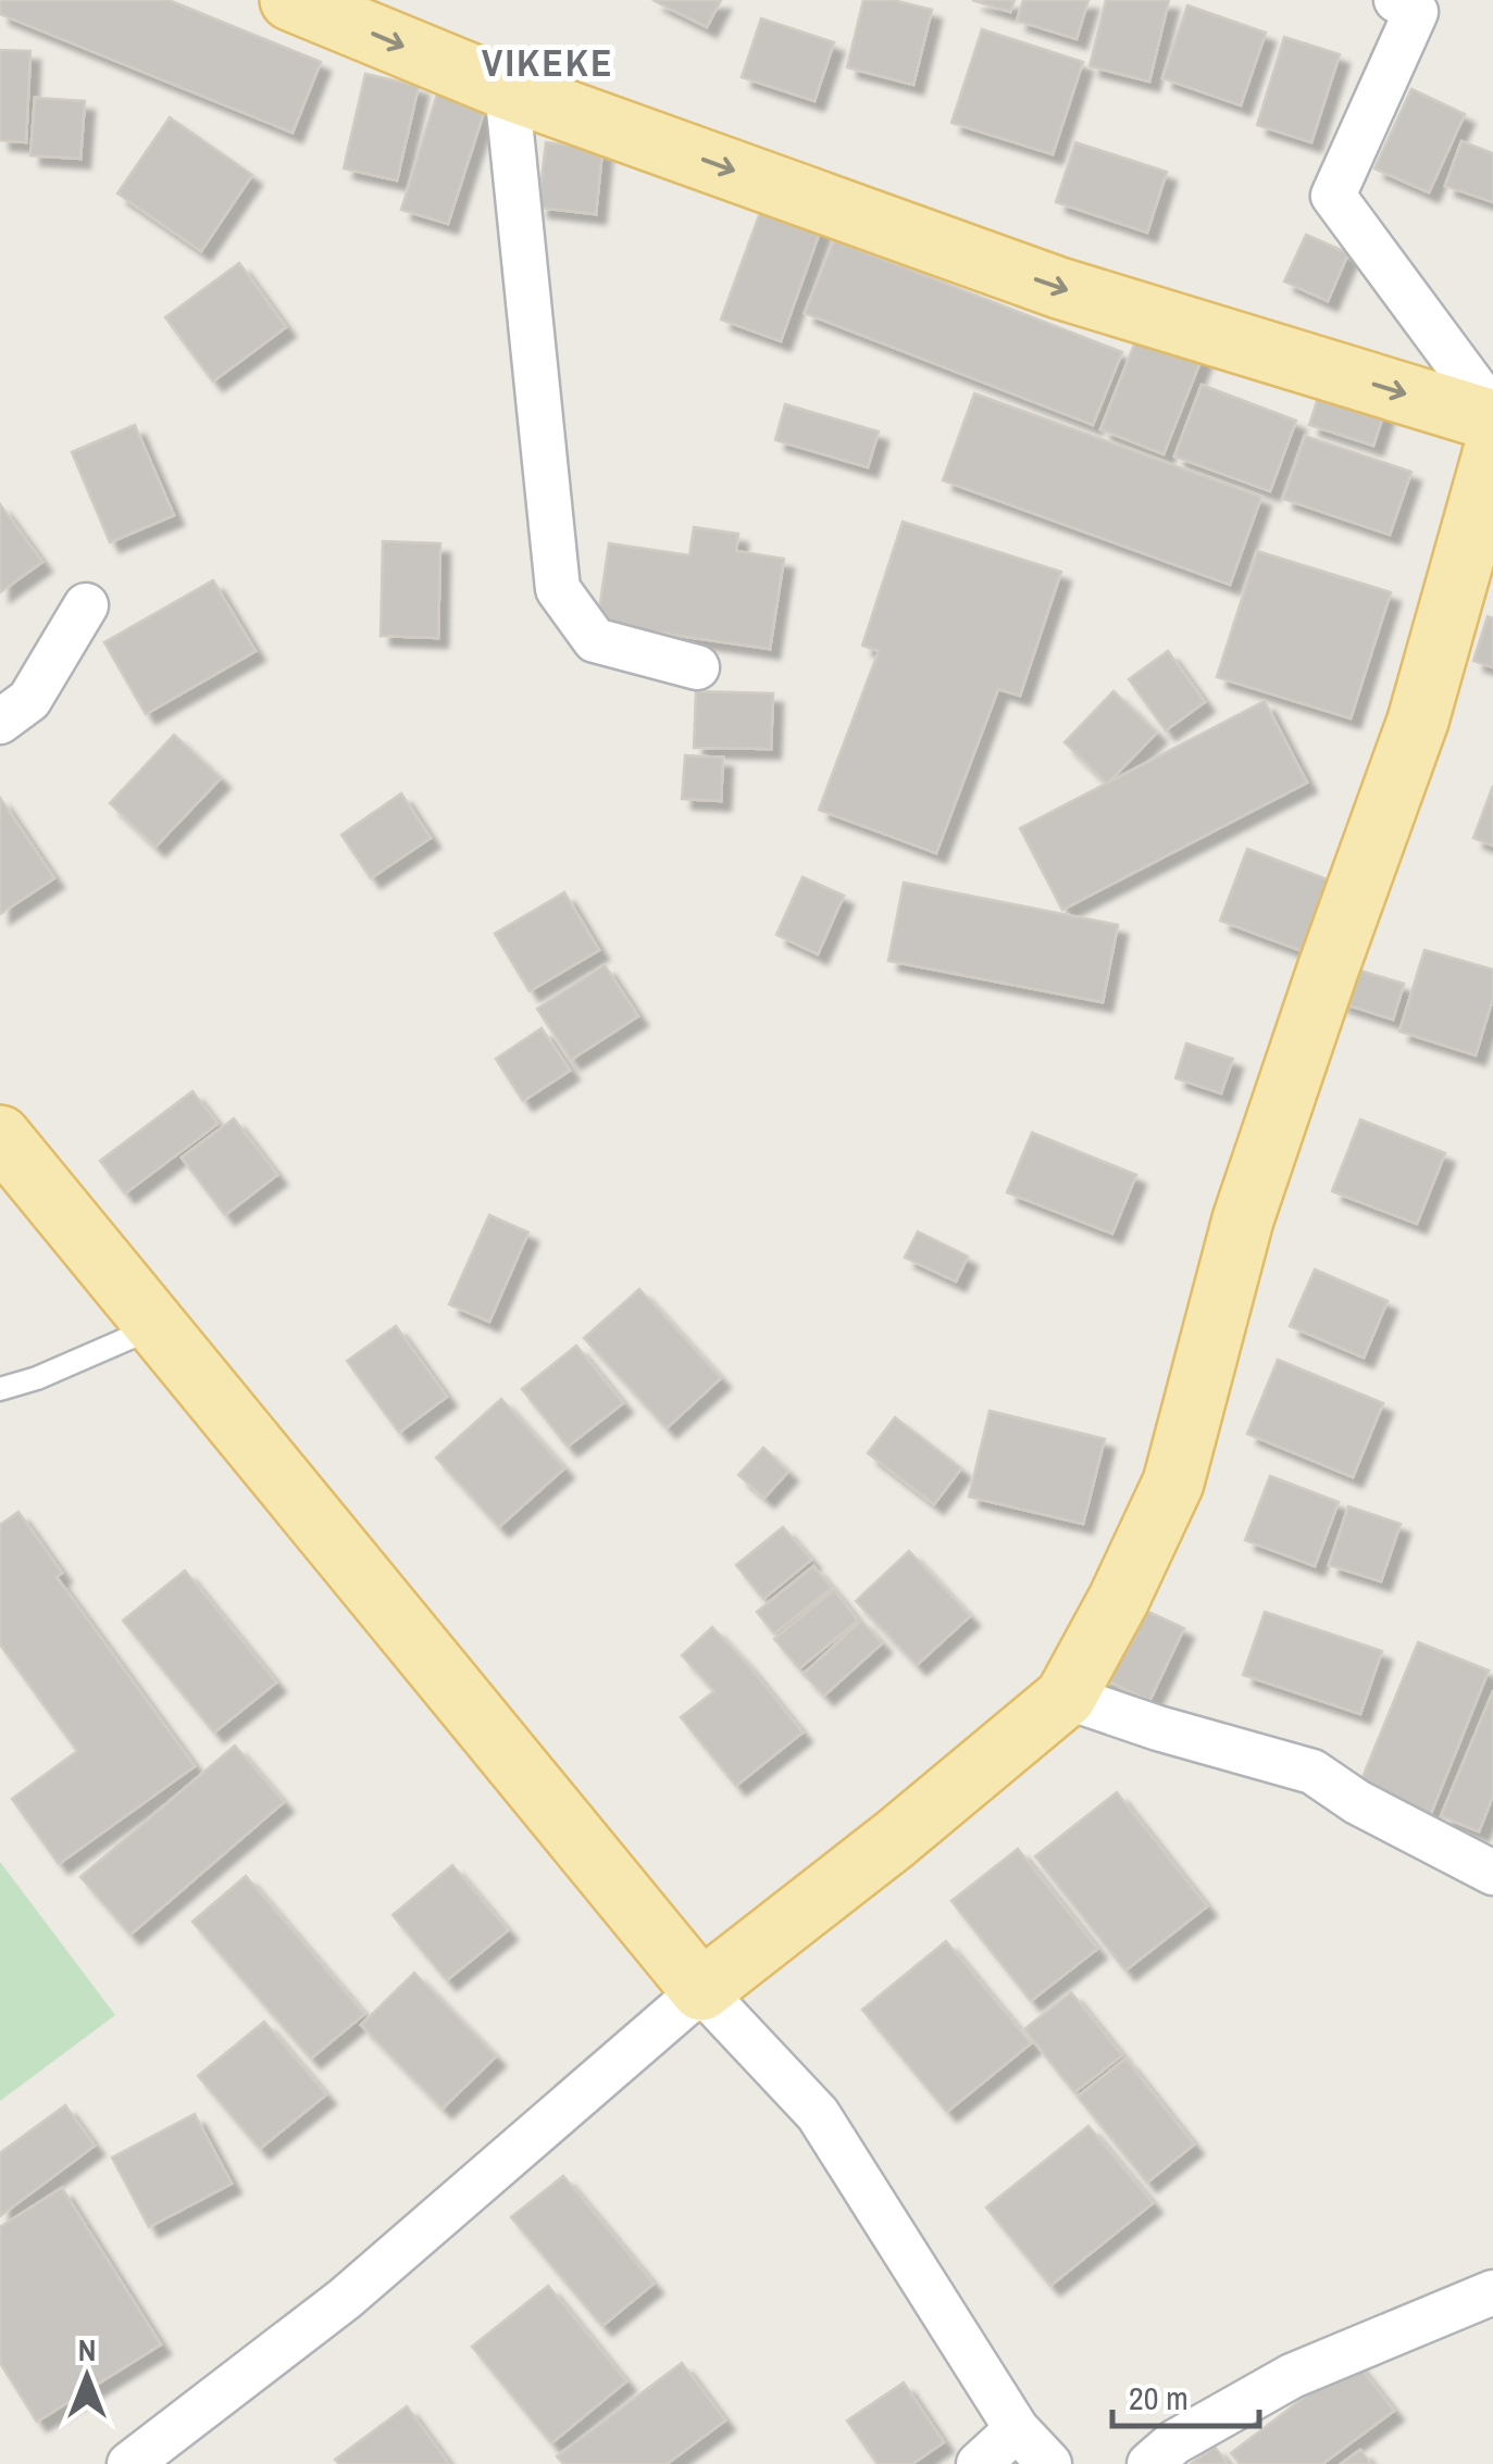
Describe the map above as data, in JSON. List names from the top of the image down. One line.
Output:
{"districts":["VIKEKE"],"scale_bar":"20 m","north":"top"}
